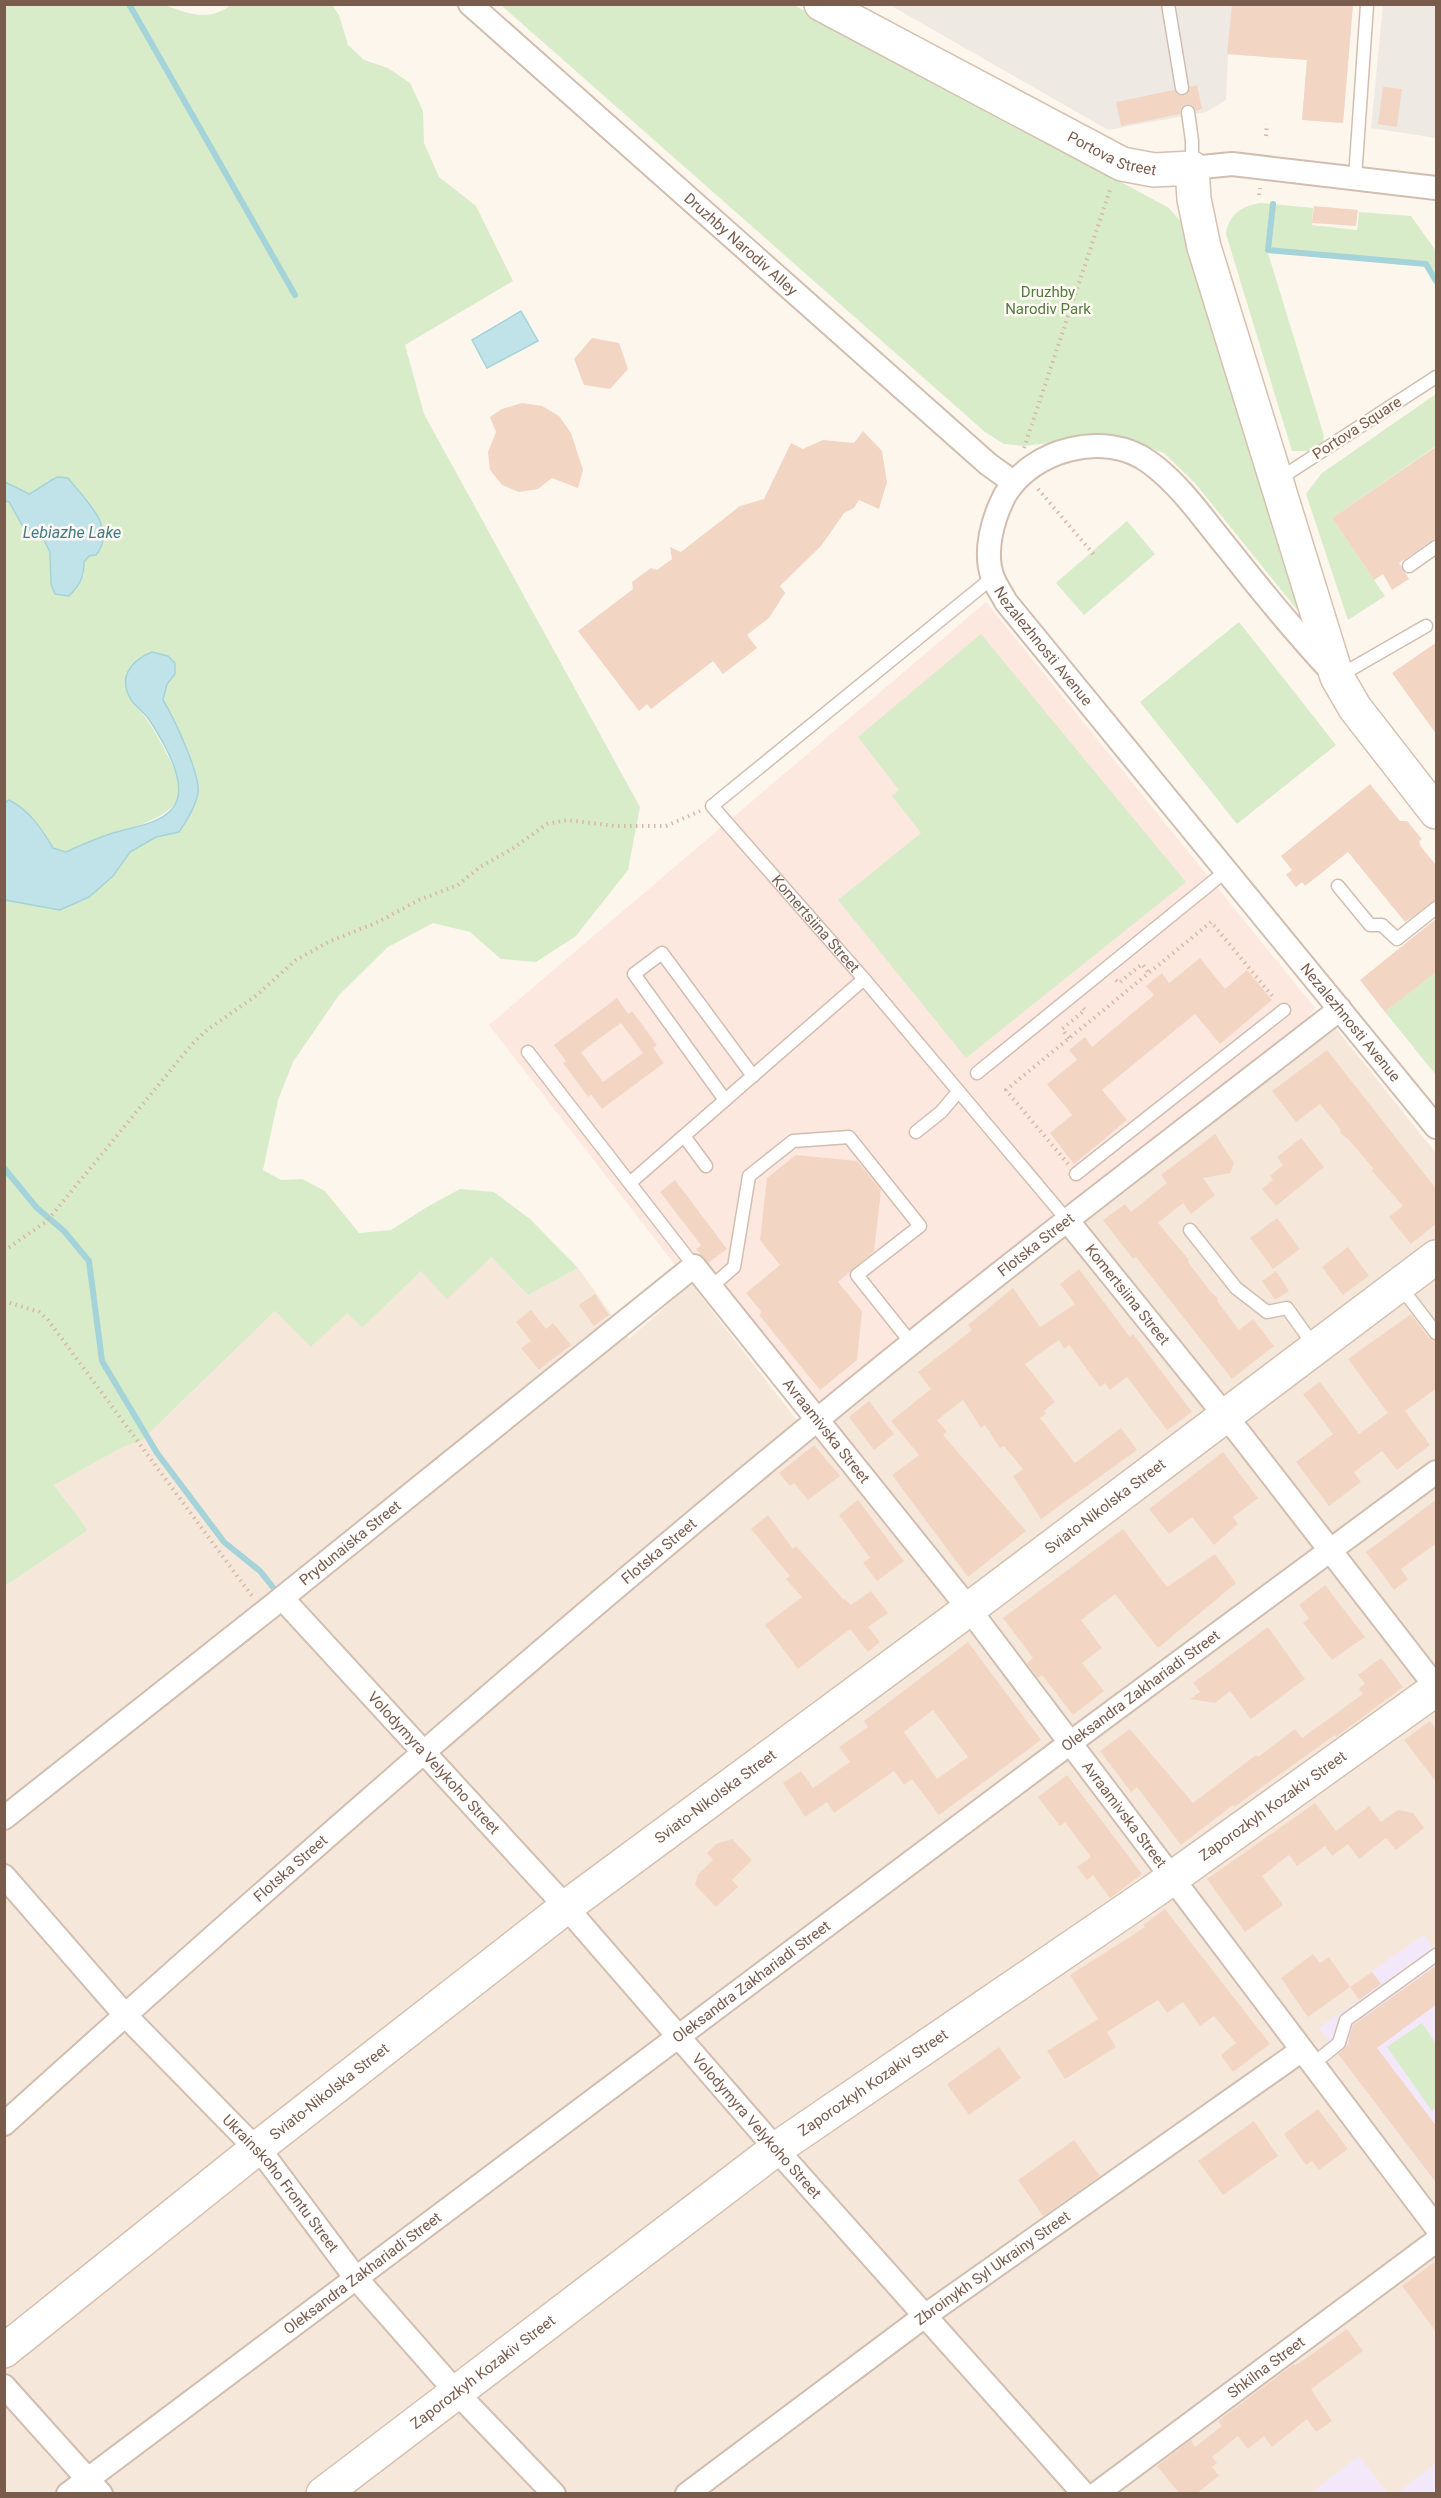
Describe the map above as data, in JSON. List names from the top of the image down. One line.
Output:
{"streets":{"main road":["Portova Street","Nezalezhnosti Avenue","Sviato-Nikolska Street","Zaporozkyh Kozakiv Street"],"street":["Druzhby Narodiv Alley","Komertsiina Street","Flotska Street","Avraamivska Street","Prydunaiska Street","Oleksandra Zakhariadi Street","Volodymyra Velykoho Street","Ukrainskoho Frontu Street","Zbroinykh Syl Ukrainy Street","Shkilna Street"],"lane":["Portova Square"]},"crossings":[["Portova Street","Nezalezhnosti Avenue"],["Druzhby Narodiv Alley","Nezalezhnosti Avenue"],["Portova Square","Nezalezhnosti Avenue"],["Nezalezhnosti Avenue","Flotska Street"],["Komertsiina Street","Flotska Street"],["Komertsiina Street","Sviato-Nikolska Street"],["Komertsiina Street","Oleksandra Zakhariadi Street"],["Komertsiina Street","Zaporozkyh Kozakiv Street"],["Flotska Street","Avraamivska Street"],["Flotska Street","Volodymyra Velykoho Street"],["Flotska Street","Ukrainskoho Frontu Street"],["Avraamivska Street","Sviato-Nikolska Street"],["Avraamivska Street","Prydunaiska Street"],["Avraamivska Street","Oleksandra Zakhariadi Street"],["Avraamivska Street","Zaporozkyh Kozakiv Street"],["Avraamivska Street","Zbroinykh Syl Ukrainy Street"],["Sviato-Nikolska Street","Volodymyra Velykoho Street"],["Sviato-Nikolska Street","Ukrainskoho Frontu Street"],["Prydunaiska Street","Volodymyra Velykoho Street"],["Oleksandra Zakhariadi Street","Volodymyra Velykoho Street"],["Oleksandra Zakhariadi Street","Ukrainskoho Frontu Street"],["Volodymyra Velykoho Street","Zaporozkyh Kozakiv Street"],["Volodymyra Velykoho Street","Zbroinykh Syl Ukrainy Street"],["Zaporozkyh Kozakiv Street","Ukrainskoho Frontu Street"]],"water":["Lebiazhe Lake"],"parks":["Druzhby Narodiv Park"]}
